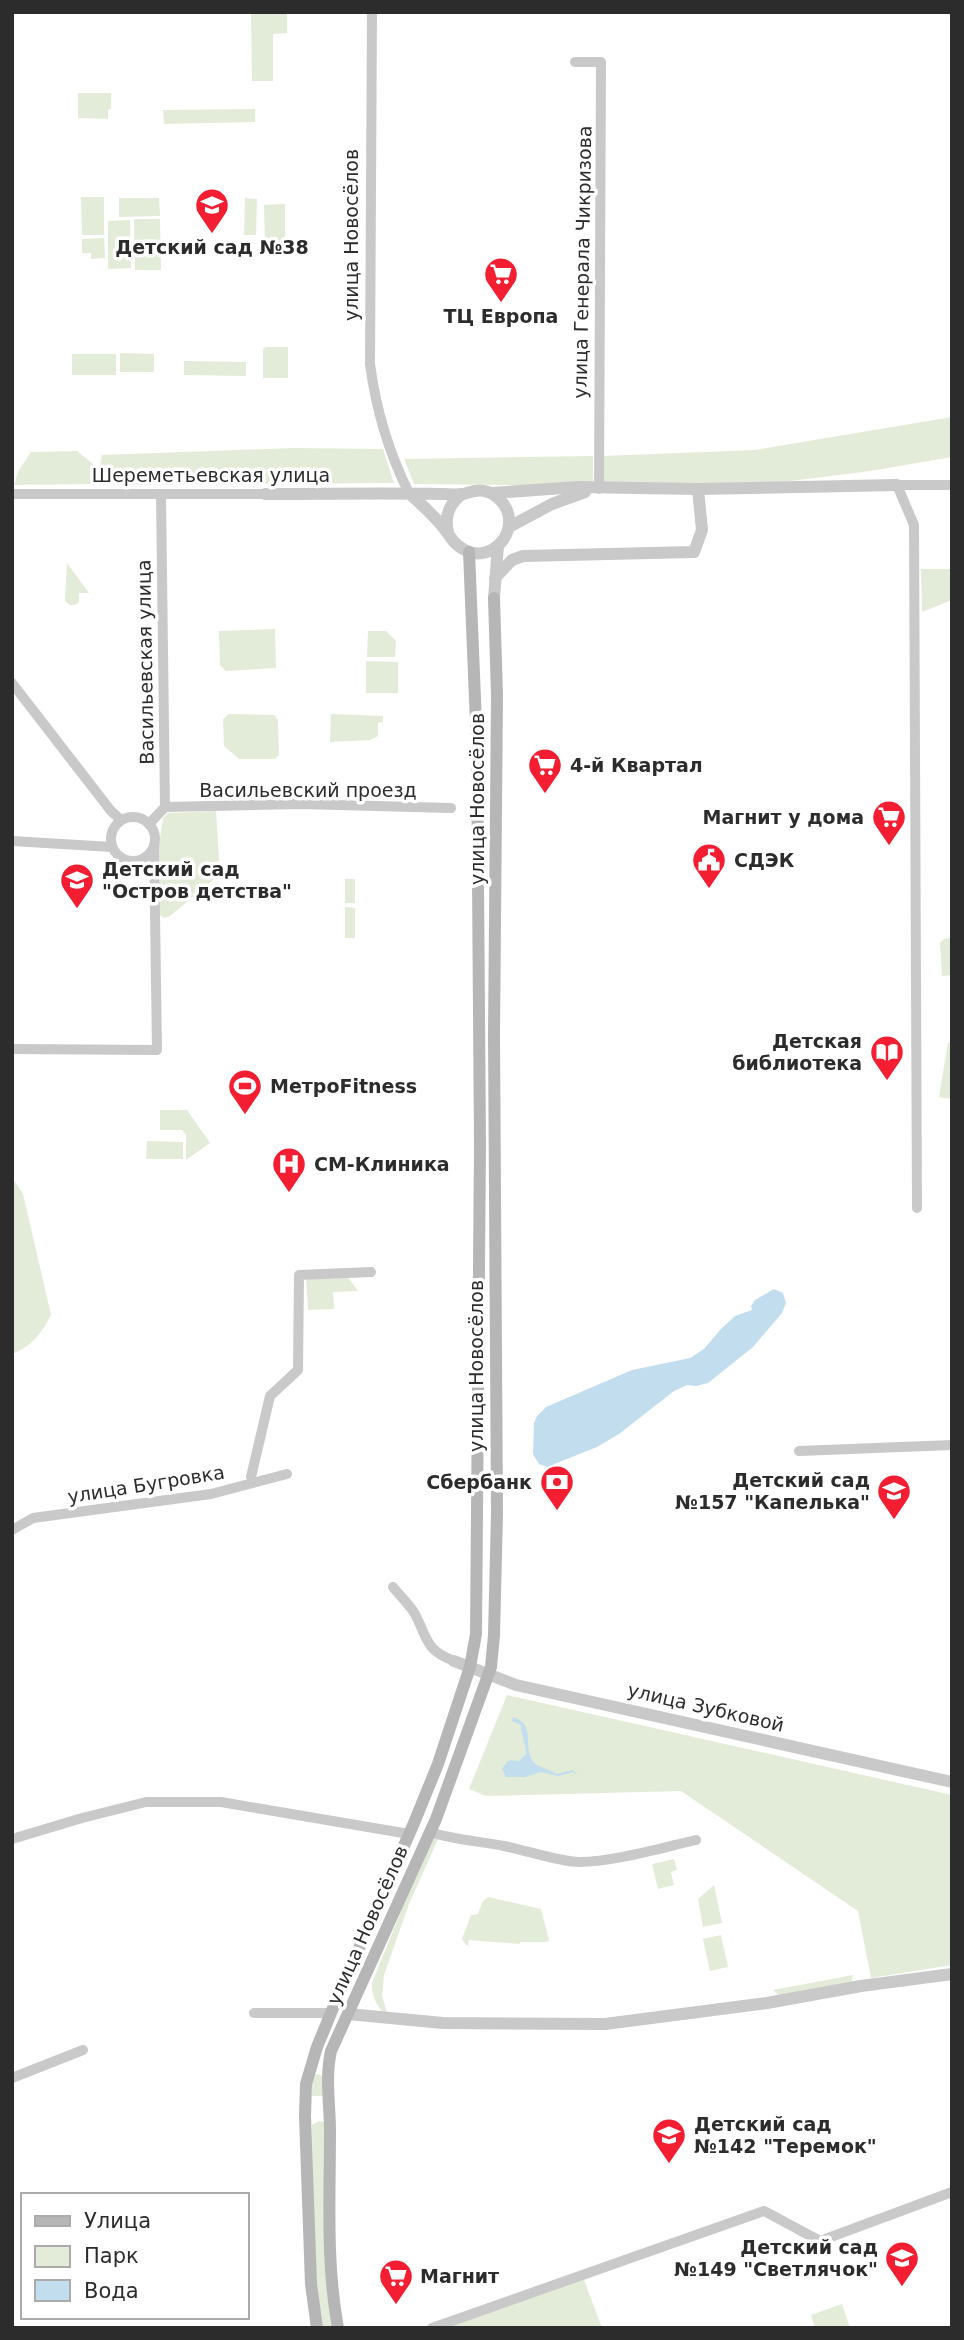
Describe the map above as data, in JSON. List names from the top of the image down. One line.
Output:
{"streets":{"main road":["улица Новосёлов"],"street":["улица Генерала Чикризова","Шереметьевская улица","Васильевская улица","Васильевский проезд","улица Бугровка","улица Зубковой"]},"crossings":[["улица Новосёлов","Шереметьевская улица"],["улица Новосёлов","улица Зубковой"],["Шереметьевская улица","Васильевская улица"],["Васильевская улица","Васильевский проезд"]],"places":{"school or university":["Детский сад №38","Детский сад \"Остров детства\"","Детский сад №157 \"Капелька\"","Детский сад №142 \"Теремок\"","Детский сад №149 \"Светлячок\""],"supermarket":["ТЦ Европа","4-й Квартал","Магнит у дома","Магнит"],"public building":["СДЭК"],"library":["Детская библиотека"],"sports":["МетроFitness"],"hospital":["СМ-Клиника"],"bank":["Сбербанк"]},"legend":["Улица","Парк","Вода"]}
